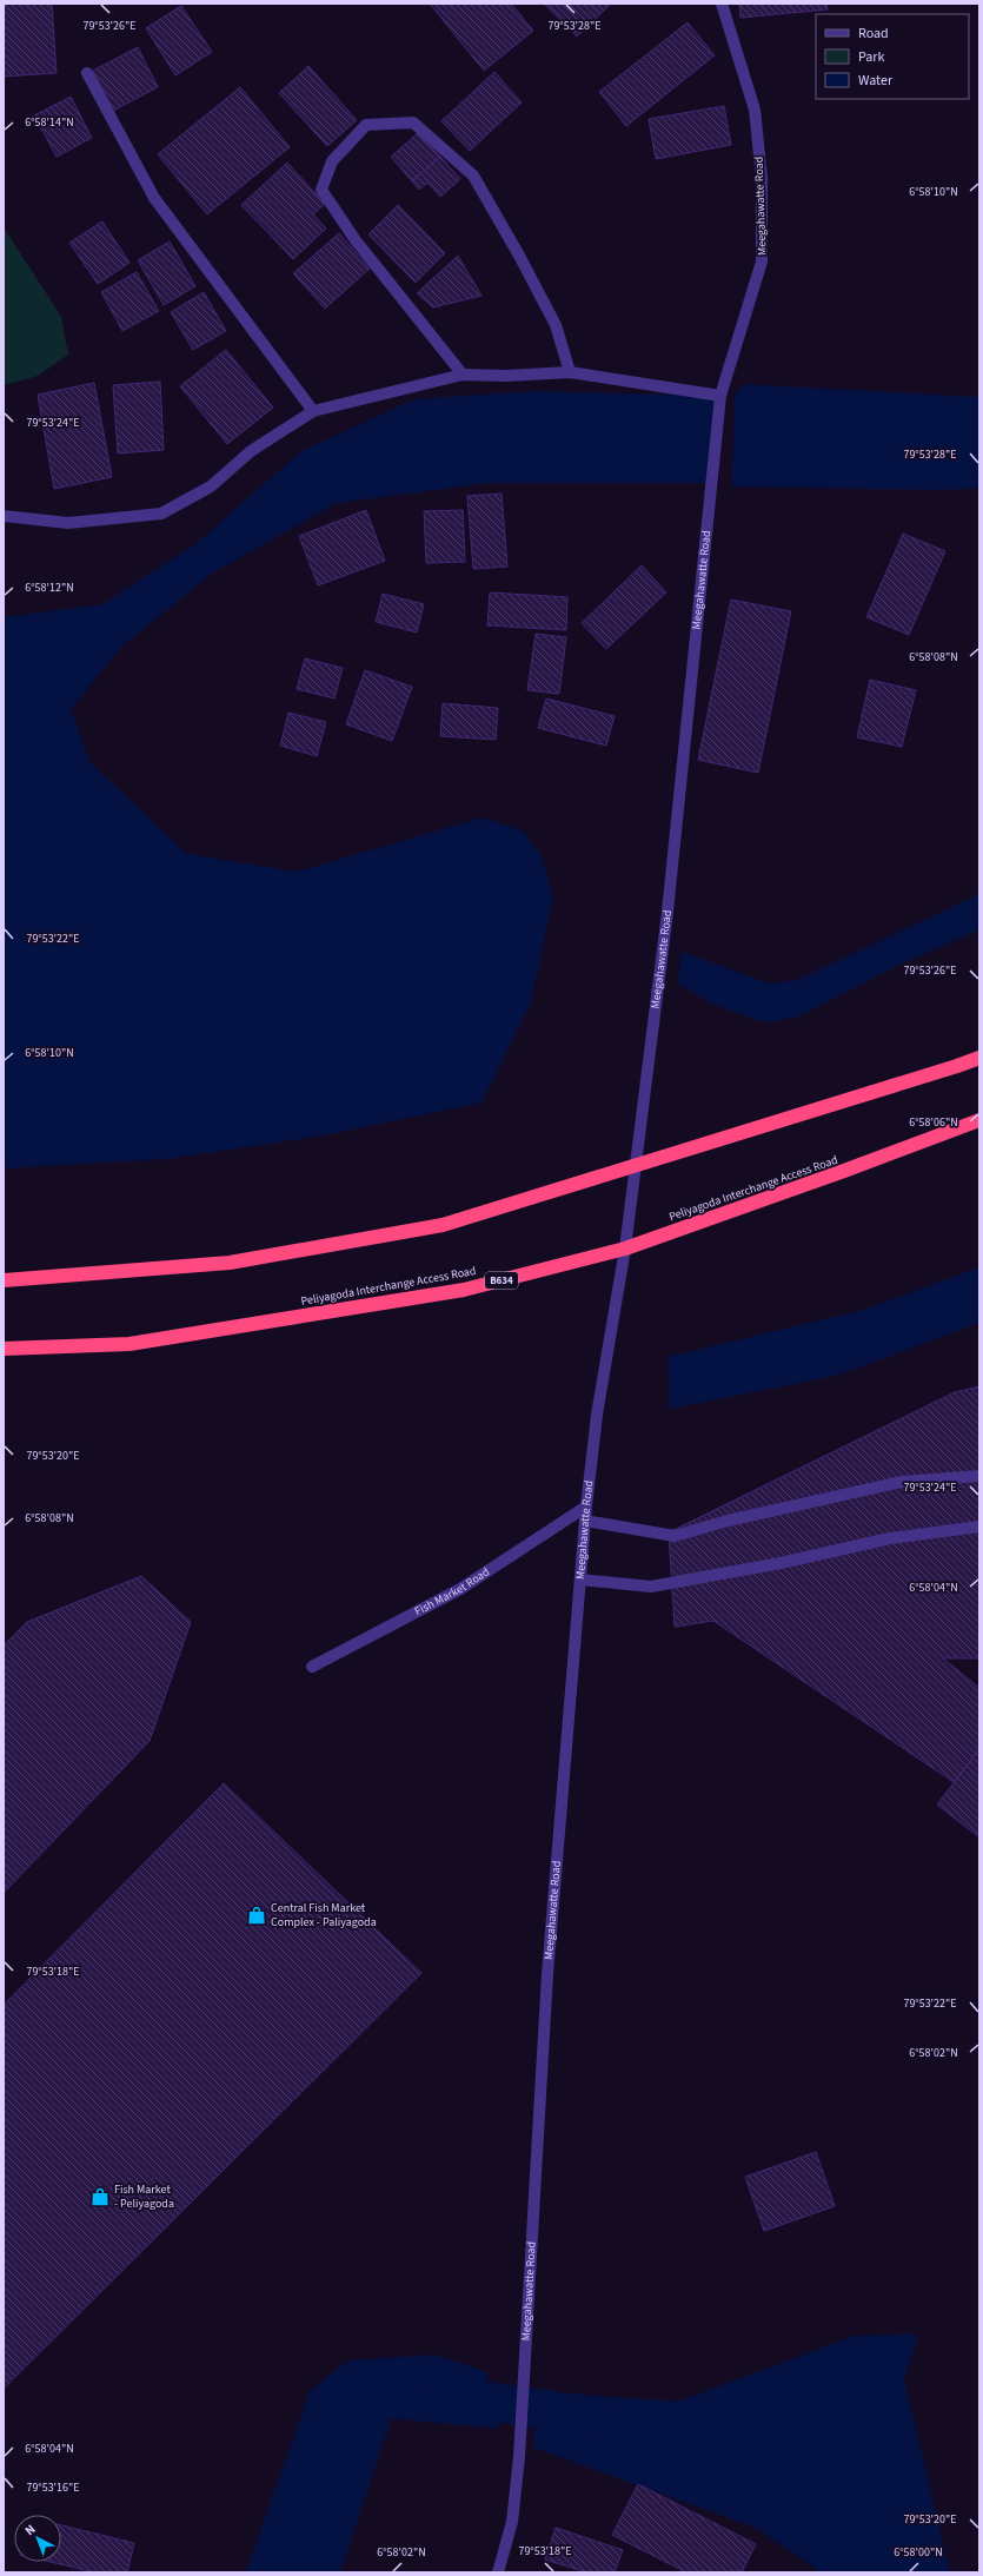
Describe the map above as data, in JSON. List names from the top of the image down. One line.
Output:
{"streets":{"highway":["Peliyagoda Interchange Access Road","B634"],"street":["Meegahawatte Road","Fish Market Road"]},"crossings":[["Meegahawatte Road","Peliyagoda Interchange Access Road"],["Meegahawatte Road","Fish Market Road"]],"places":{"shop":["Central Fish Market Complex - Paliyagoda","Fish Market - Peliyagoda"]},"legend":["Road","Park","Water"],"north":"top left","coordinates":["79°53'26\"E","79°53'28\"E","6°58'14\"N","6°58'10\"N","79°53'24\"E","6°58'12\"N","6°58'08\"N","79°53'22\"E","6°58'06\"N","79°53'20\"E","6°58'04\"N","79°53'18\"E","6°58'02\"N","79°53'16\"E","6°58'00\"N"]}
